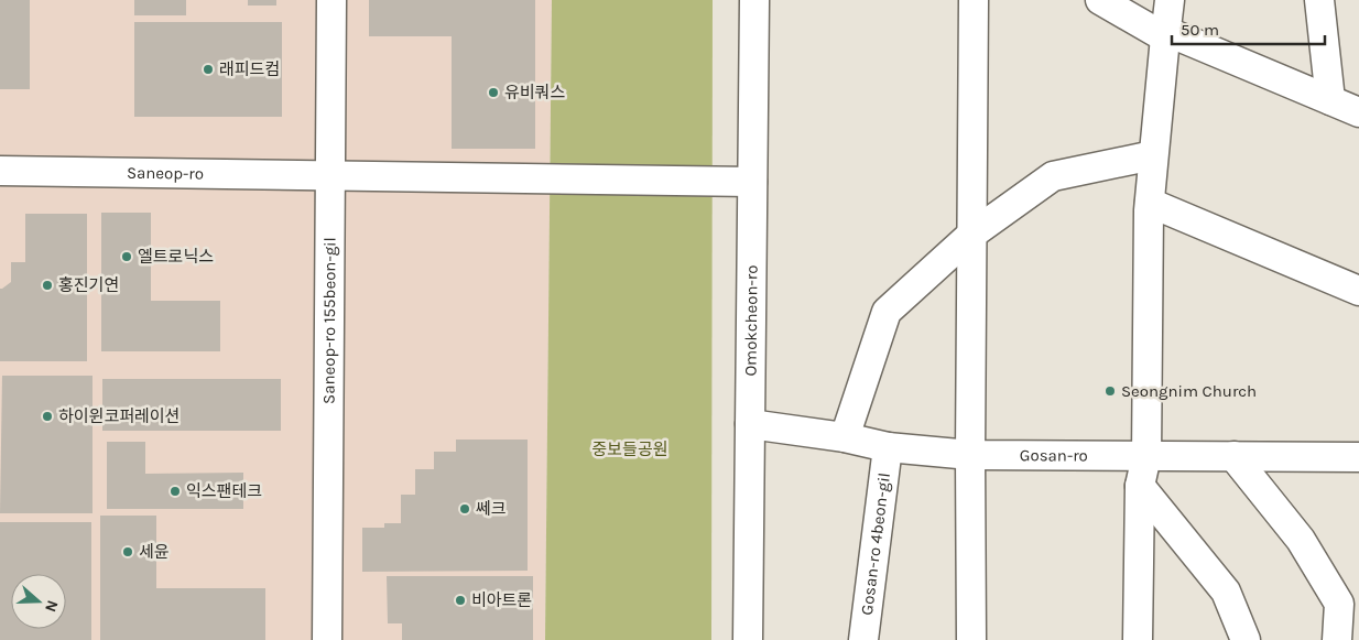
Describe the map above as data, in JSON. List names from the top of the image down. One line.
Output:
{"streets":{"street":["Saneop-ro","Saneop-ro 155beon-gil","Omokcheon-ro","Gosan-ro","Gosan-ro 4beon-gil"]},"crossings":[["Saneop-ro","Saneop-ro 155beon-gil"],["Saneop-ro","Omokcheon-ro"],["Omokcheon-ro","Gosan-ro"],["Gosan-ro","Gosan-ro 4beon-gil"]],"parks":["중보들공원"],"places":["래피드컴","유비쿼스","엘트로닉스","홍진기연","Seongnim Church","하이윈코퍼레이션","익스팬테크","쎄크","세윤","비아트론"],"scale_bar":"50 m","north":"right"}
